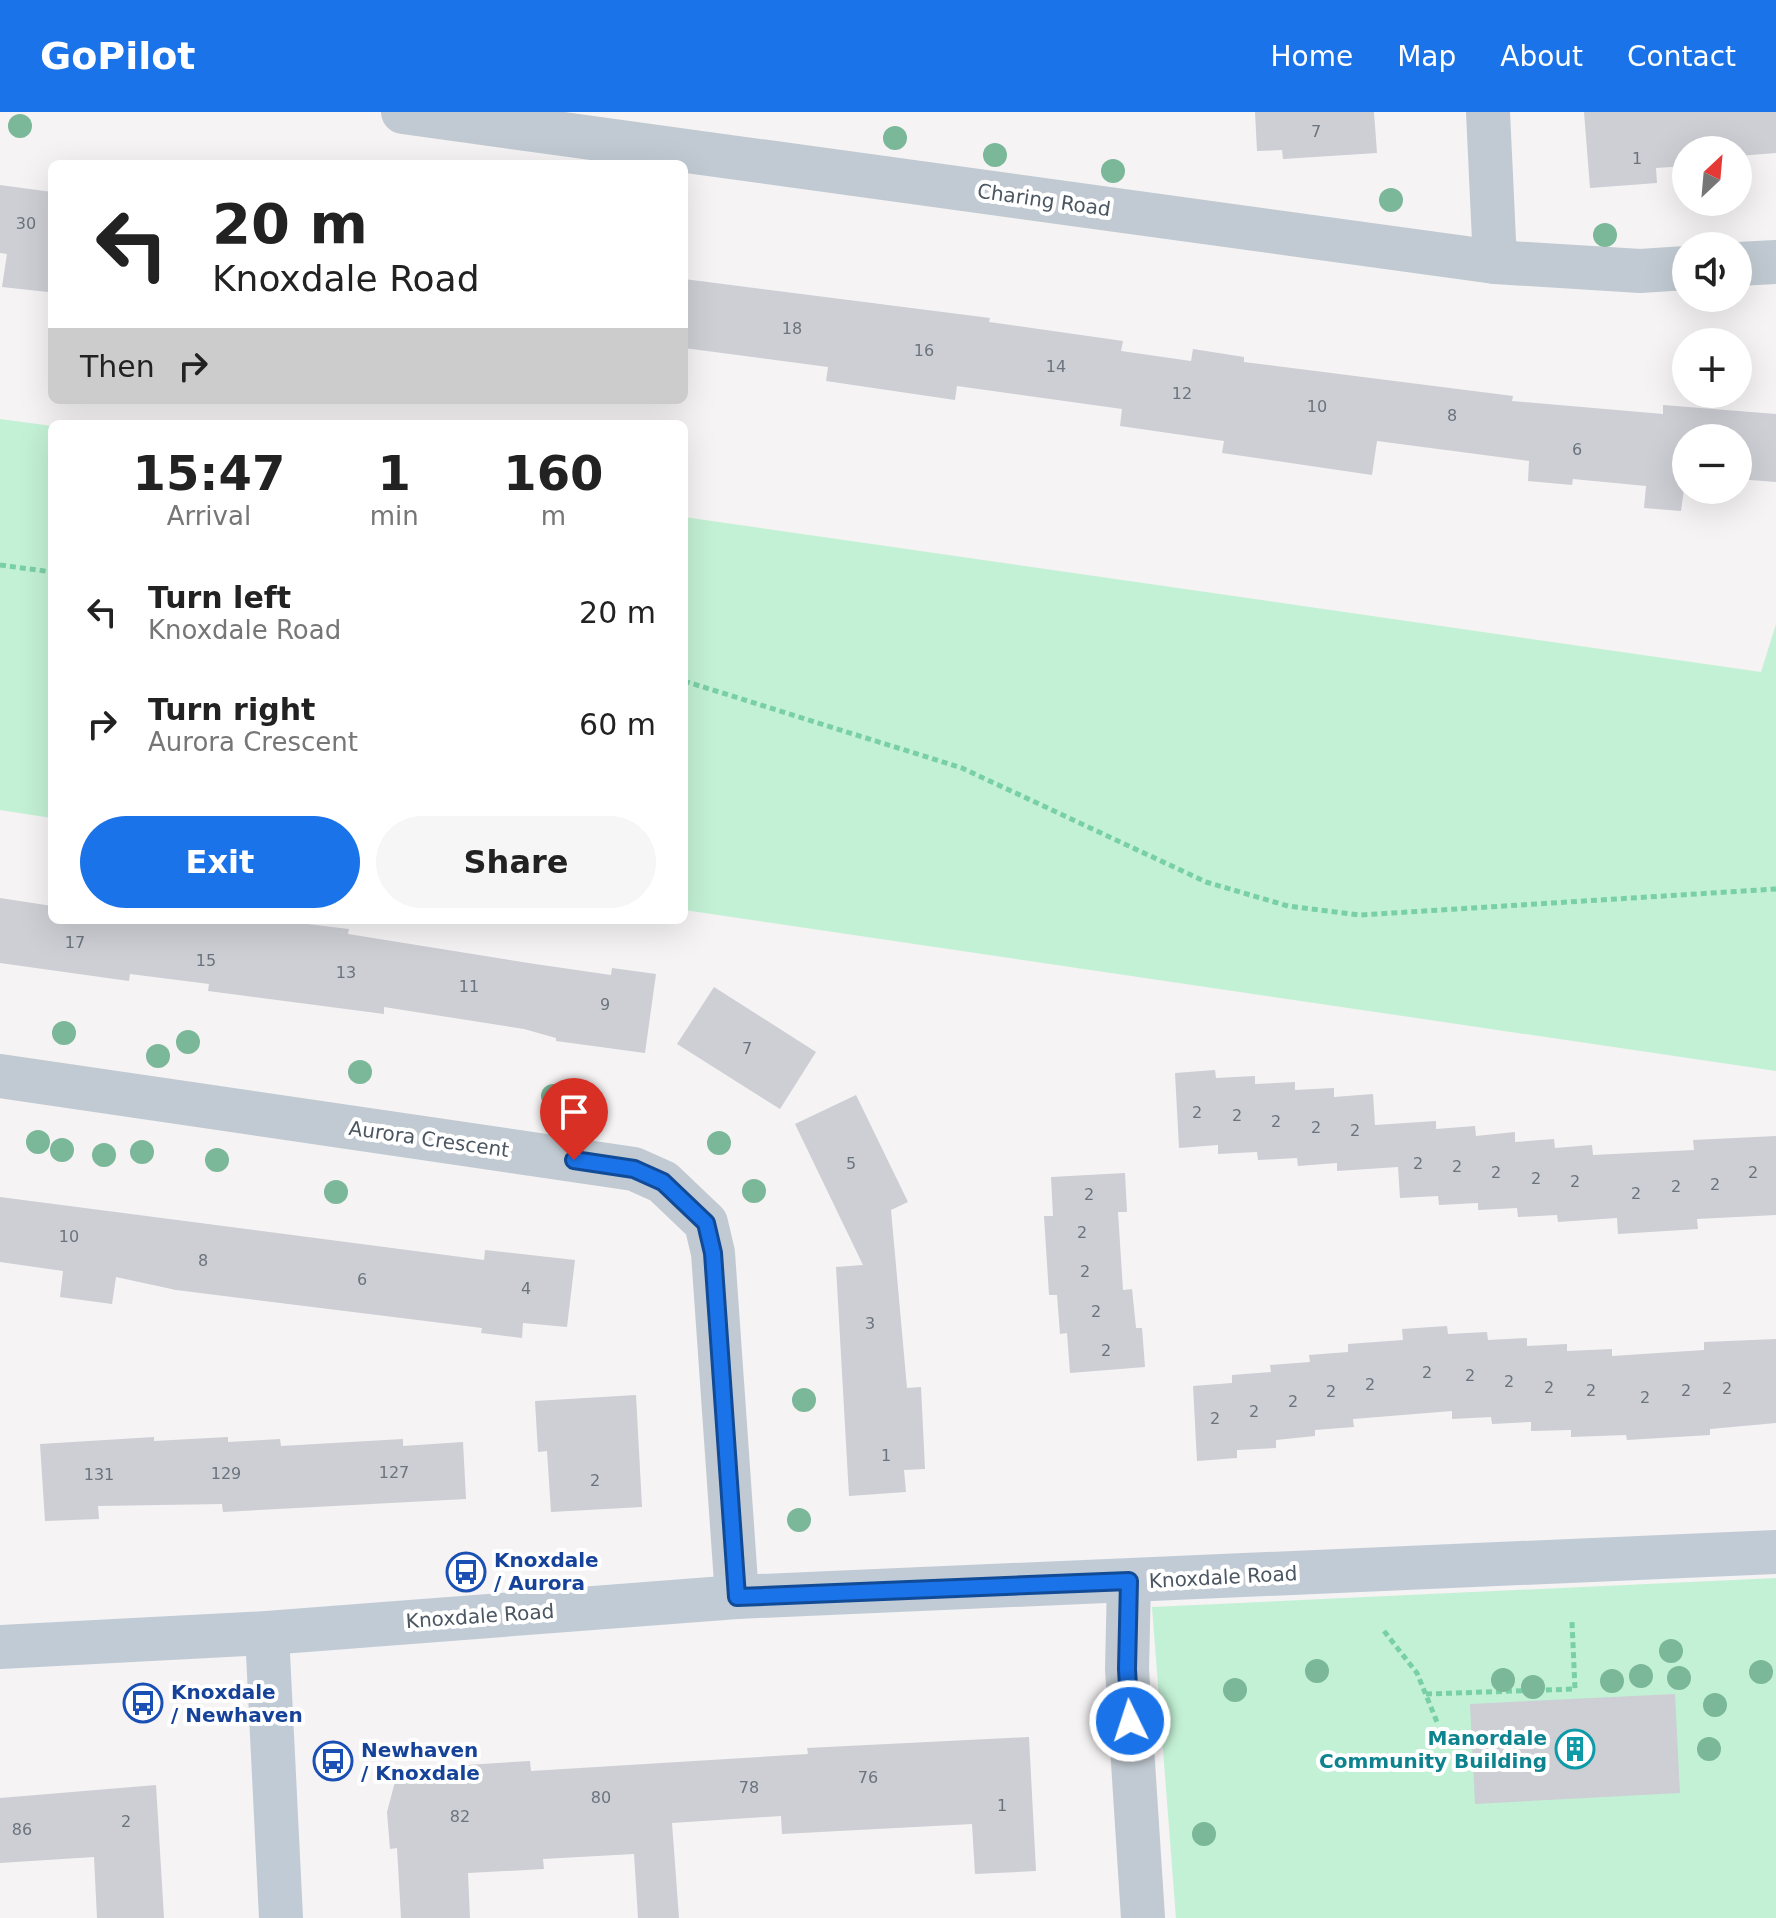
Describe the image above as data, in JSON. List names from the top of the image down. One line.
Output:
{"streets":{"street":["Charing Road","Aurora Crescent","Knoxdale Road"]},"crossings":[["Aurora Crescent","Knoxdale Road"]],"places":{"bus stop":["Knoxdale / Aurora","Knoxdale / Newhaven","Newhaven / Knoxdale"],"building":["Manordale Community Building"]},"house_numbers":["7","1","30","18","16","14","12","10","8","6","17","15","13","11","9","7","2","2","2","2","2","5","2","2","2","2","2","2","2","2","2","2","2","10","8","2","6","4","2","3","2","2","2","2","2","2","2","2","2","2","2","2","2","2","1","127","129","131","2","76","78","80","1","82","2","86"],"north":"top right","page":{"header":"GoPilot","nav":["Home","Map","About","Contact"],"map_buttons":["+","−"],"turn":["20 m","Knoxdale Road"],"then":"Then","eta":["15:47","Arrival","1","min","160","m"],"list":[{"name":"Turn left","note":"Knoxdale Road","value":"20 m"},{"name":"Turn right","note":"Aurora Crescent","value":"60 m"}],"buttons":["Exit","Share"]}}
